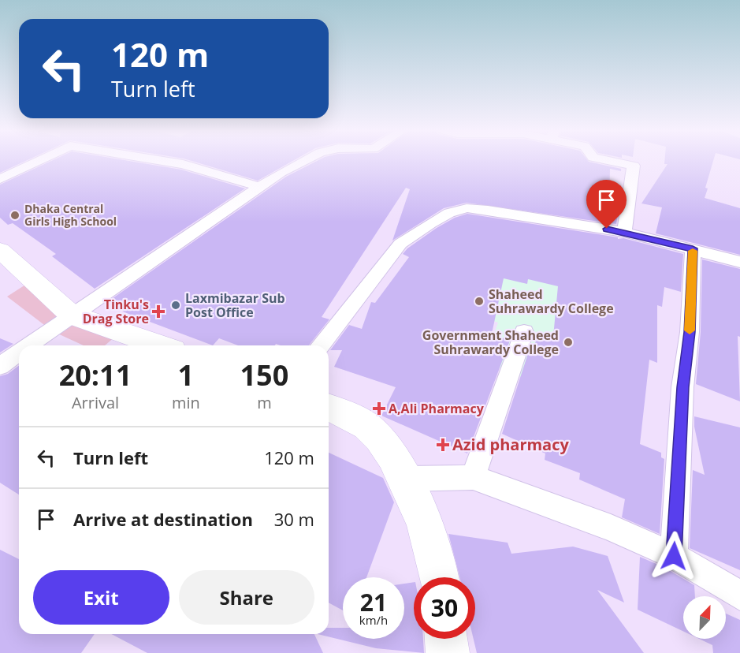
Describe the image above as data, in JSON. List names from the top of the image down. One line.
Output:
{"places":{"other":["Dhaka Central Girls High School","Shaheed Suhrawardy College","Laxmibazar Sub Post Office","Government Shaheed Suhrawardy College"],"health":["Tinku's Drag Store","A,Ali Pharmacy","Azid pharmacy"]},"north":"top right","page":{"turn":["120 m","Turn left"],"eta":["20:11","Arrival","1","min","150","m"],"list":[{"name":"Turn left","value":"120 m"},{"name":"Arrive at destination","value":"30 m"}],"buttons":["Exit","Share"],"speed":"21 km/h","limit":"30"}}
